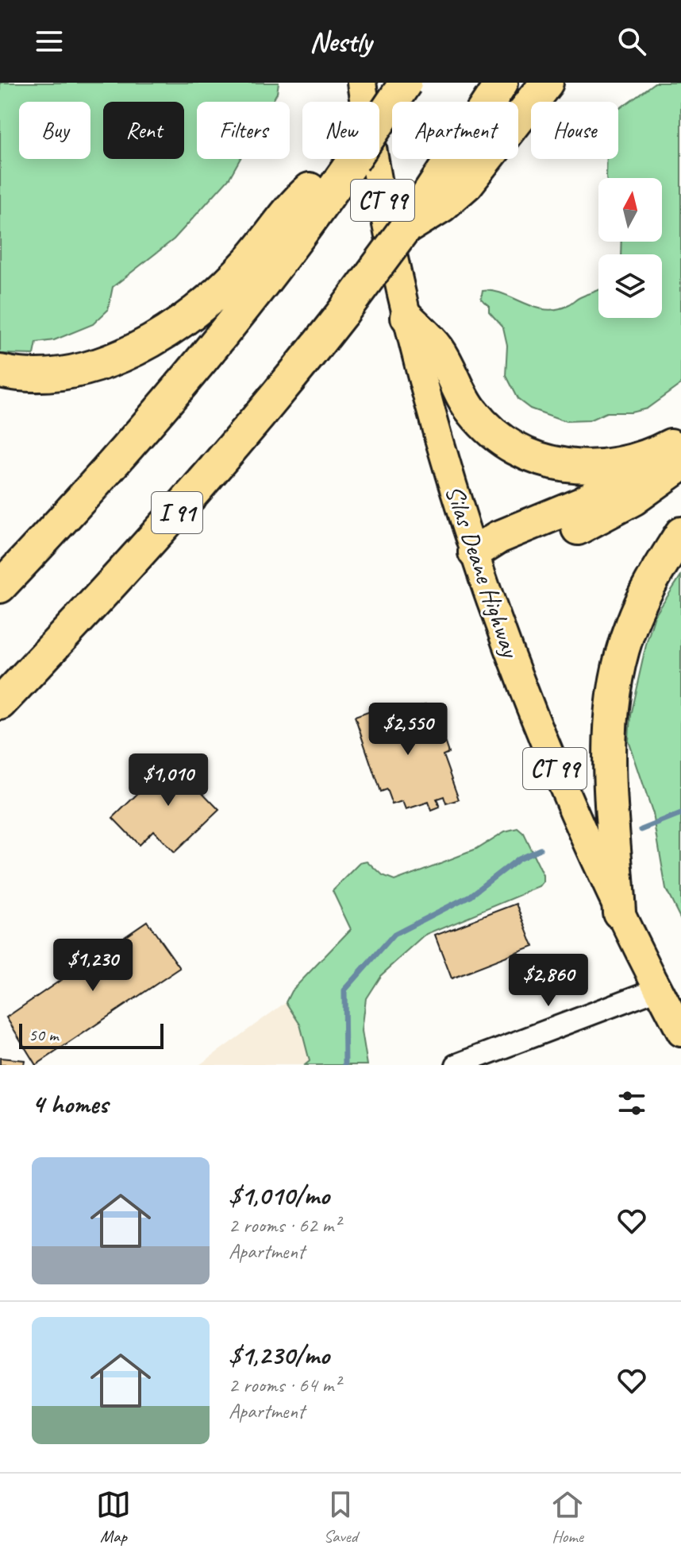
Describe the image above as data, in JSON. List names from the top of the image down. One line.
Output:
{"streets":{"highway":["I 91"],"main road":["CT 99","Silas Deane Highway"]},"scale_bar":"50 m","north":"top","page":{"header":"Nestly","chip":["Buy","Rent","Filters","New","Apartment","House"],"price":["$2,550","$1,010","$1,230","$2,860"],"scale":"50 m","heading":"4 homes","list":[{"name":"$1,010/mo","note":"2 rooms · 62 m² · Apartment"},{"name":"$1,230/mo","note":"2 rooms · 64 m² · Apartment"}],"tabs":["Map","Saved","Home"]}}
